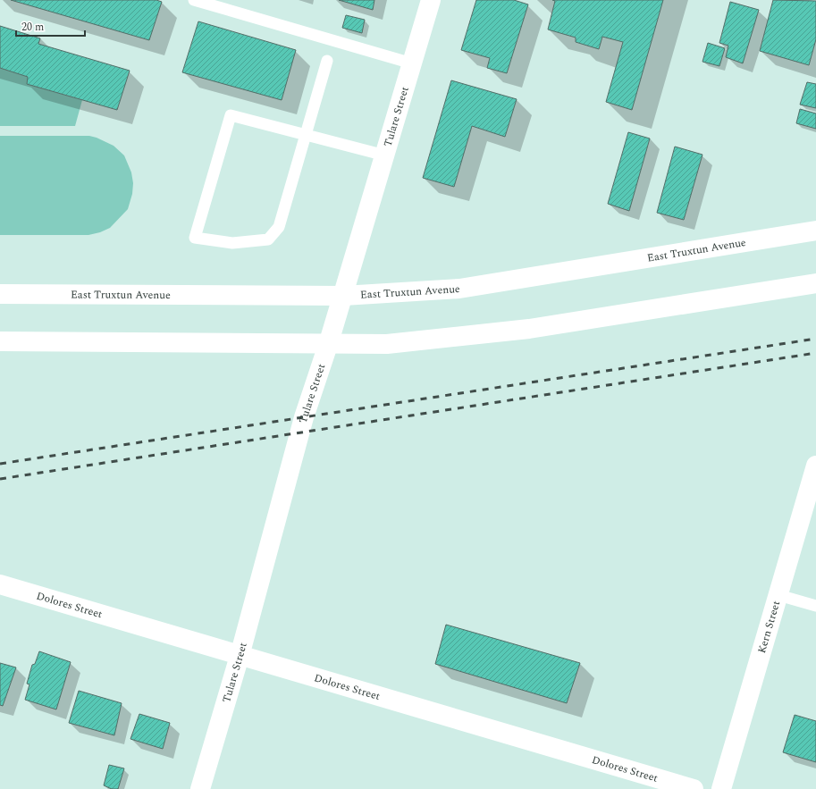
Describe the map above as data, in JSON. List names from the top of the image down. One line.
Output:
{"streets":{"street":["Tulare Street","East Truxtun Avenue","Dolores Street","Kern Street"]},"crossings":[["Tulare Street","East Truxtun Avenue"],["Tulare Street","Dolores Street"]],"scale_bar":"20 m"}
